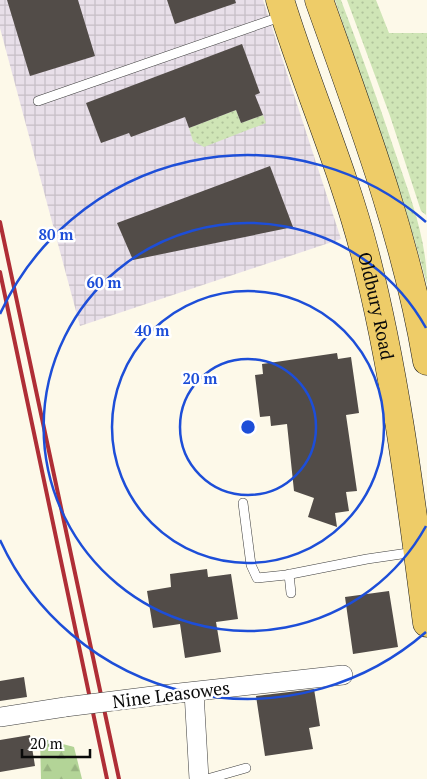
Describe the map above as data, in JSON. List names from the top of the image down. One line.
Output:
{"streets":{"main road":["Oldbury Road"],"street":["Nine Leasowes"]},"scale_bar":"20 m","rings":["80 m","60 m","40 m","20 m"]}
